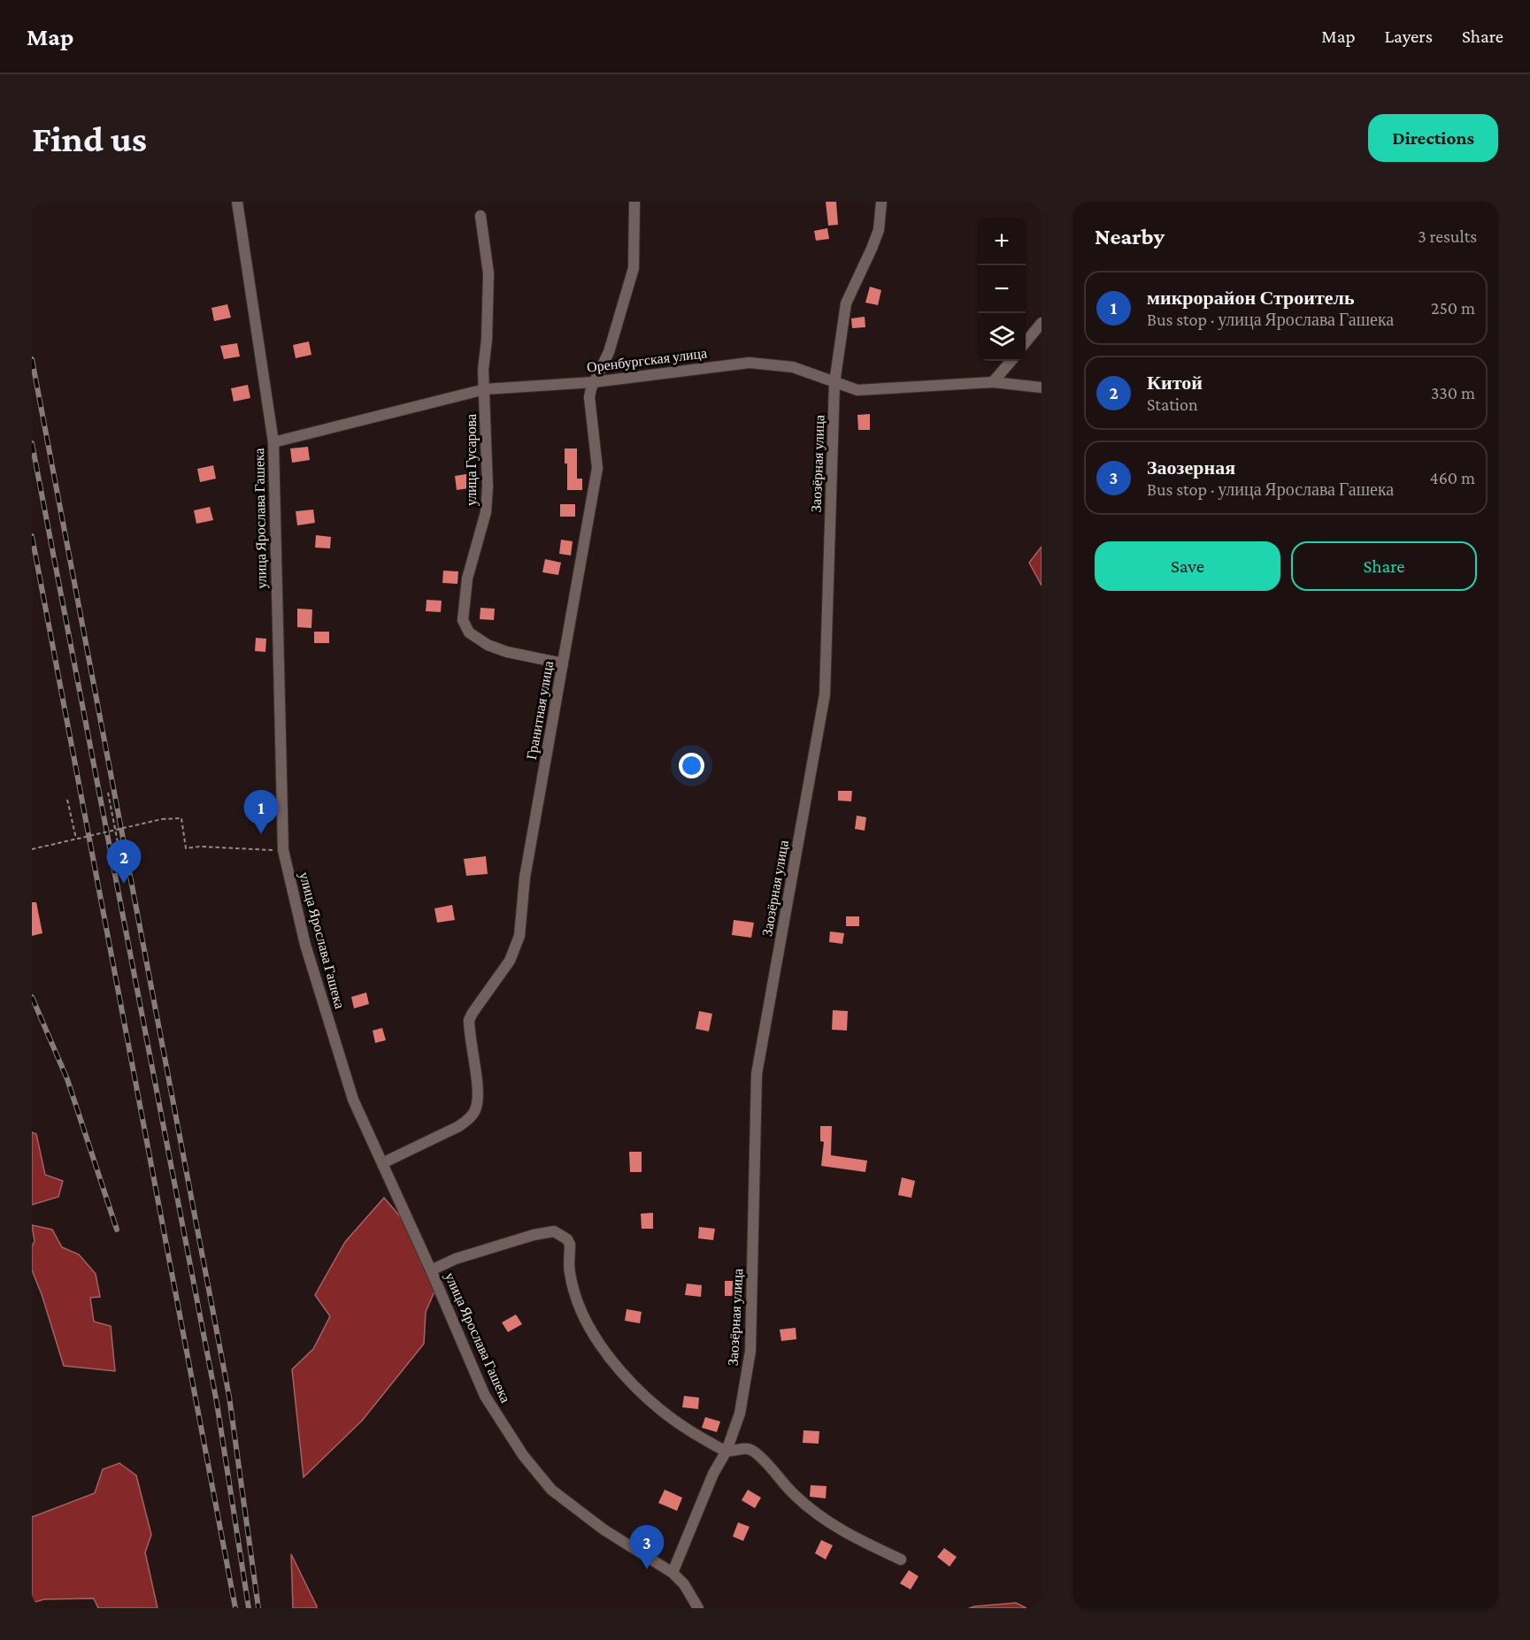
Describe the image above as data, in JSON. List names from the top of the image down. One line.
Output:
{"streets":{"street":["Оренбургская улица","улица Гусарова","Заозёрная улица","улица Ярослава Гашека","Гранитная улица"]},"crossings":[["Оренбургская улица","улица Гусарова"],["Оренбургская улица","Заозёрная улица"],["Оренбургская улица","улица Ярослава Гашека"],["Оренбургская улица","Гранитная улица"],["улица Гусарова","Гранитная улица"],["Заозёрная улица","улица Ярослава Гашека"],["улица Ярослава Гашека","Гранитная улица"]],"page":{"header":"Map","nav":["Map","Layers","Share"],"buttons":["Directions",["Save","Share"]],"title":"Find us","heading":["Nearby","3 results"],"map_buttons":["+","−"],"list":[{"mark":"1","name":"микрорайон Строитель","note":"Bus stop · улица Ярослава Гашека","value":"250 m"},{"mark":"2","name":"Китой","note":"Station","value":"330 m"},{"mark":"3","name":"Заозерная","note":"Bus stop · улица Ярослава Гашека","value":"460 m"}],"pins":["1","2","3"]}}
